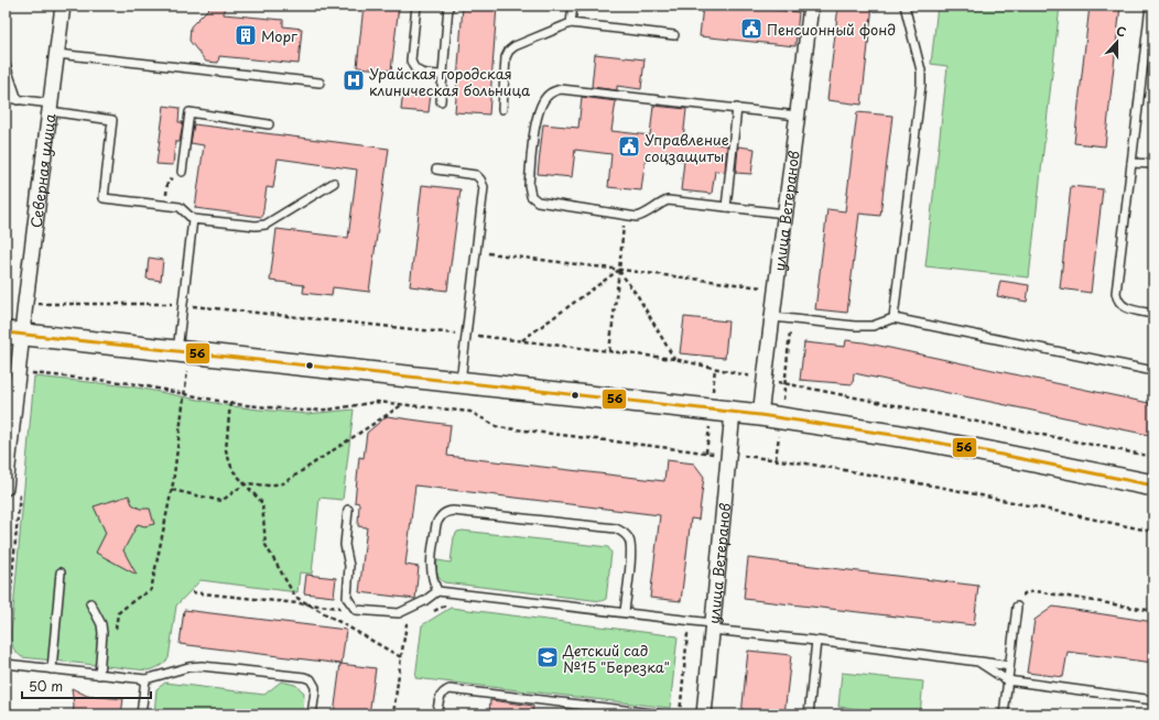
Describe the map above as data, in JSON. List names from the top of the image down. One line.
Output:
{"streets":{"street":["Северная улица","улица Ветеранов"]},"places":{"public building":["Пенсионный фонд","Управление соцзащиты"],"building":["Морг"],"hospital":["Урайская городская клиническая больница"],"school or university":["Детский сад №15 \"Березка\""]},"lines":["transit line 56"],"scale_bar":"50 m","north":"top"}
